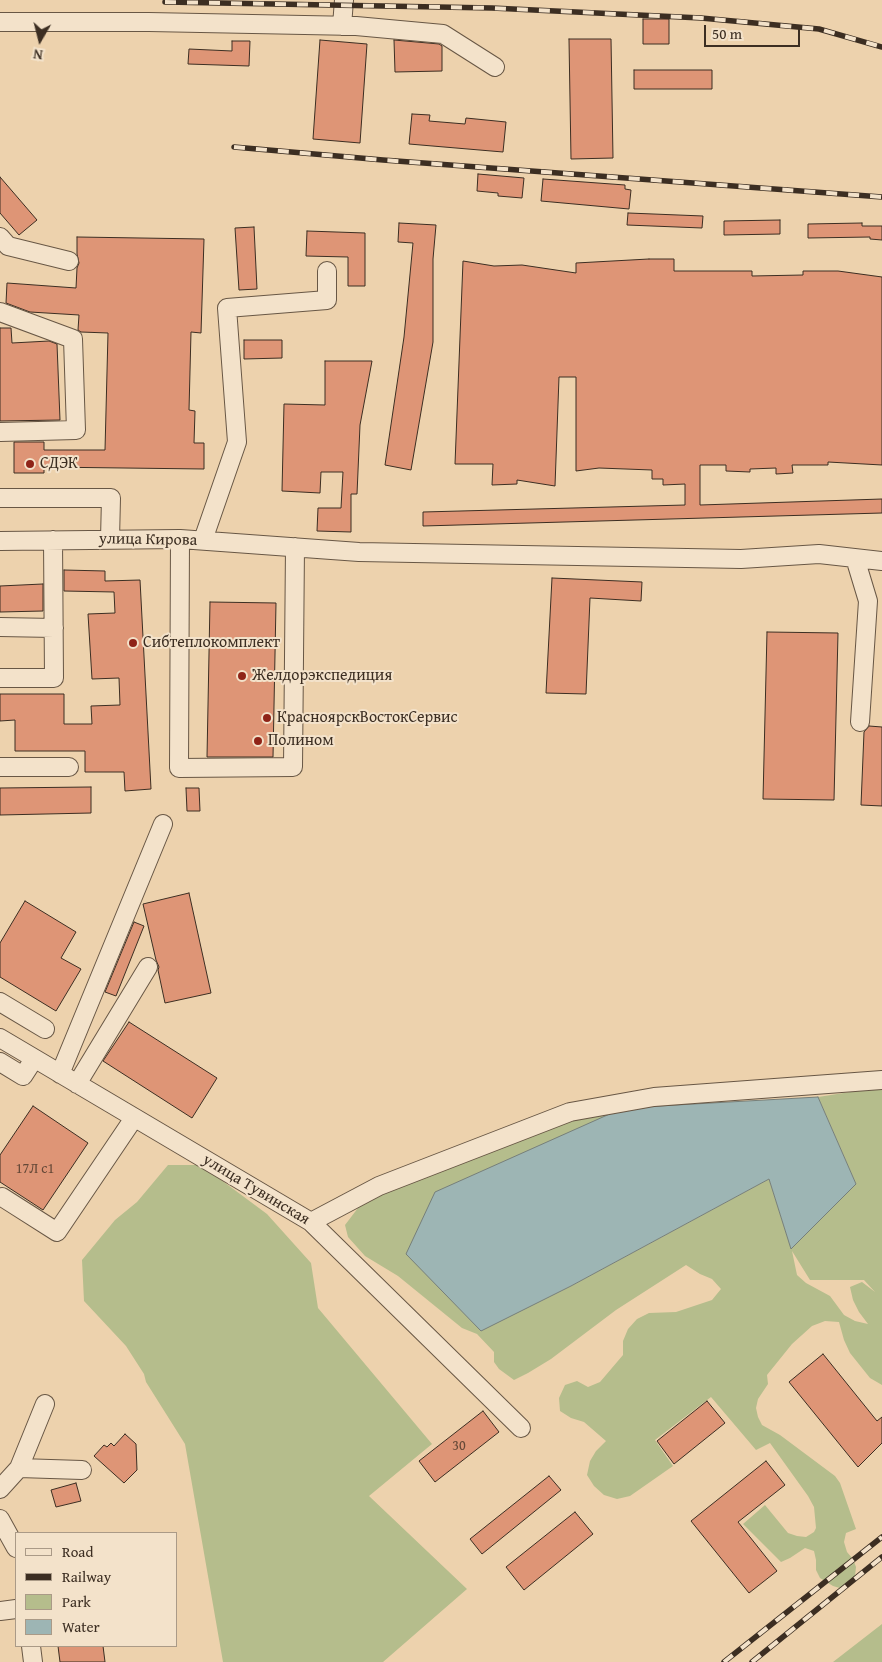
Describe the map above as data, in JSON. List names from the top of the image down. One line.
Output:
{"streets":{"street":["улица Кирова","улица Тувинская"]},"places":["СДЭК","Сибтеплокомплект","Желдорэкспедиция","КрасноярскВостокСервис","Полином"],"house_numbers":["17Л с1","30"],"legend":["Road","Railway","Park","Water"],"scale_bar":"50 m","north":"bottom"}
